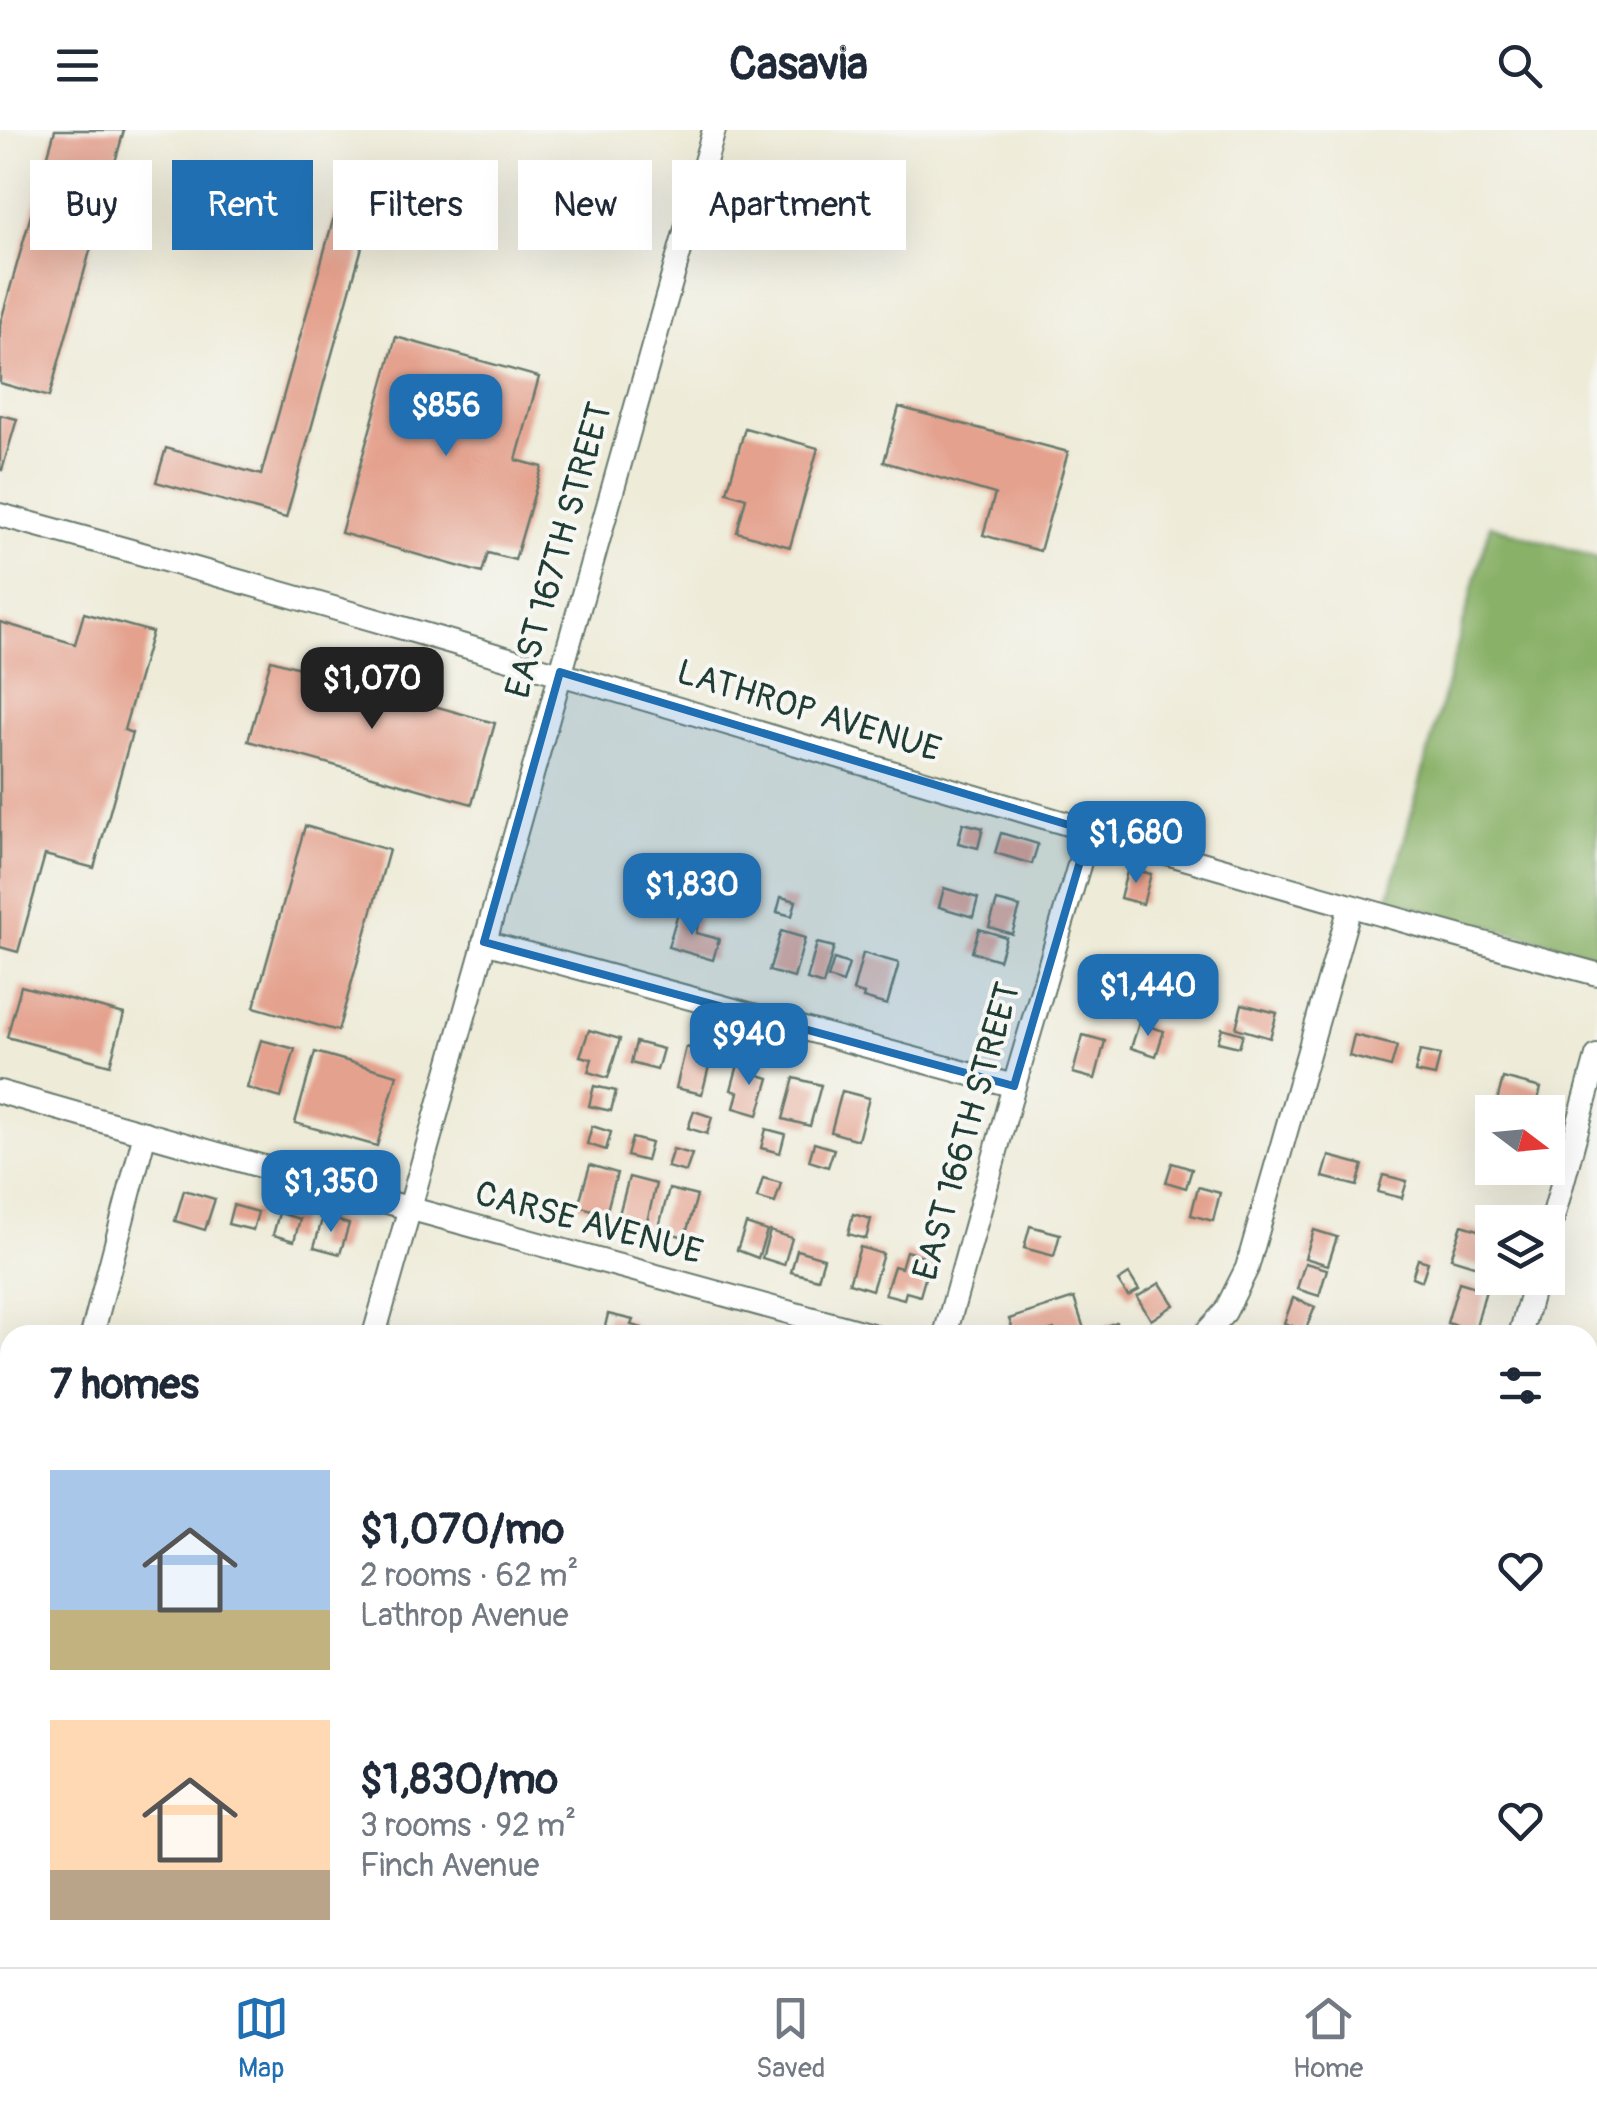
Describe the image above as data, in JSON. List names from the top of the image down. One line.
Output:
{"streets":{"street":["EAST 167TH STREET","LATHROP AVENUE","EAST 166TH STREET","CARSE AVENUE"]},"crossings":[["EAST 167TH STREET","LATHROP AVENUE"],["EAST 167TH STREET","CARSE AVENUE"],["LATHROP AVENUE","EAST 166TH STREET"]],"north":"right","page":{"header":"Casavia","chip":["Buy","Rent","Filters","New","Apartment"],"price":["$856","$1,070","$1,680","$1,830","$1,440","$940","$1,350"],"heading":"7 homes","list":[{"name":"$1,070/mo","note":"2 rooms · 62 m² · Lathrop Avenue"},{"name":"$1,830/mo","note":"3 rooms · 92 m² · Finch Avenue"}],"tabs":["Map","Saved","Home"]}}
